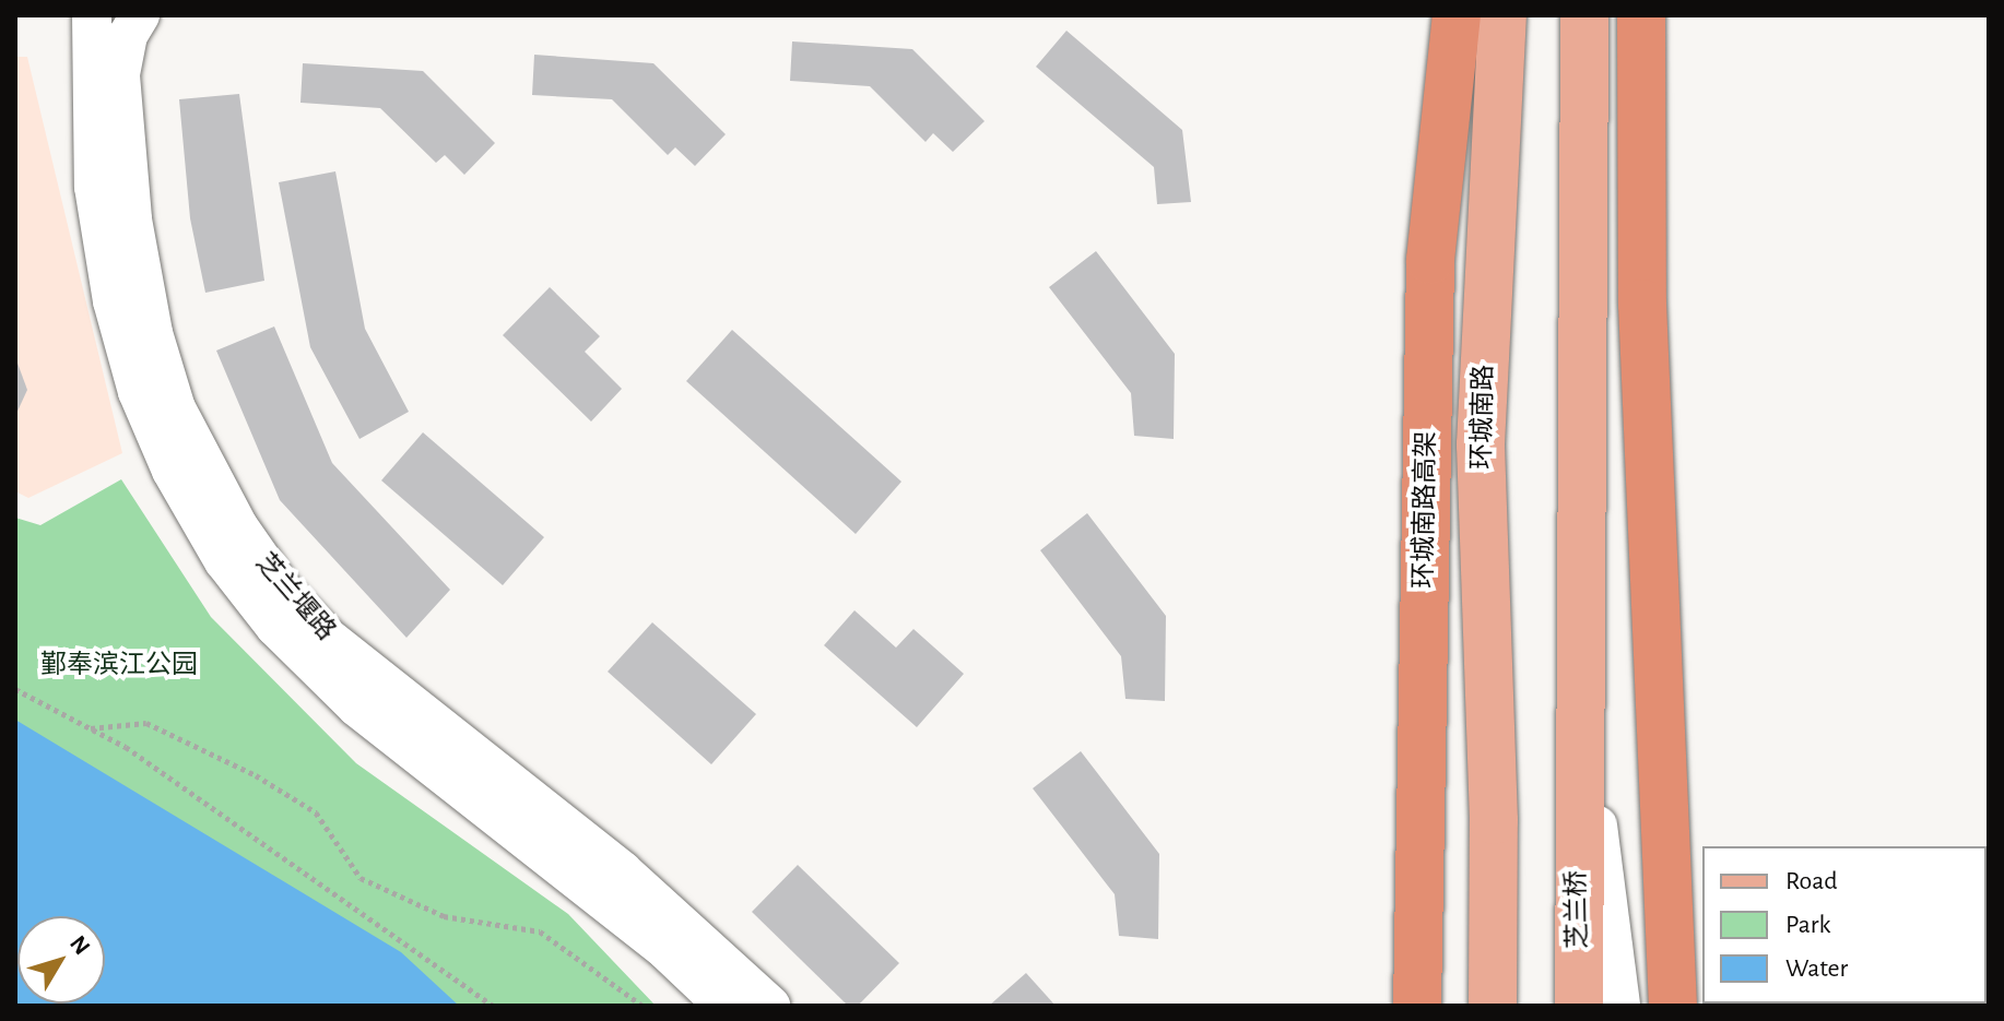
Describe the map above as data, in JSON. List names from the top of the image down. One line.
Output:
{"streets":{"highway":["环城南路高架"],"main road":["环城南路","芝兰桥"],"street":["芝兰堰路"]},"parks":["鄞奉滨江公园"],"legend":["Road","Park","Water"],"north":"top right"}
